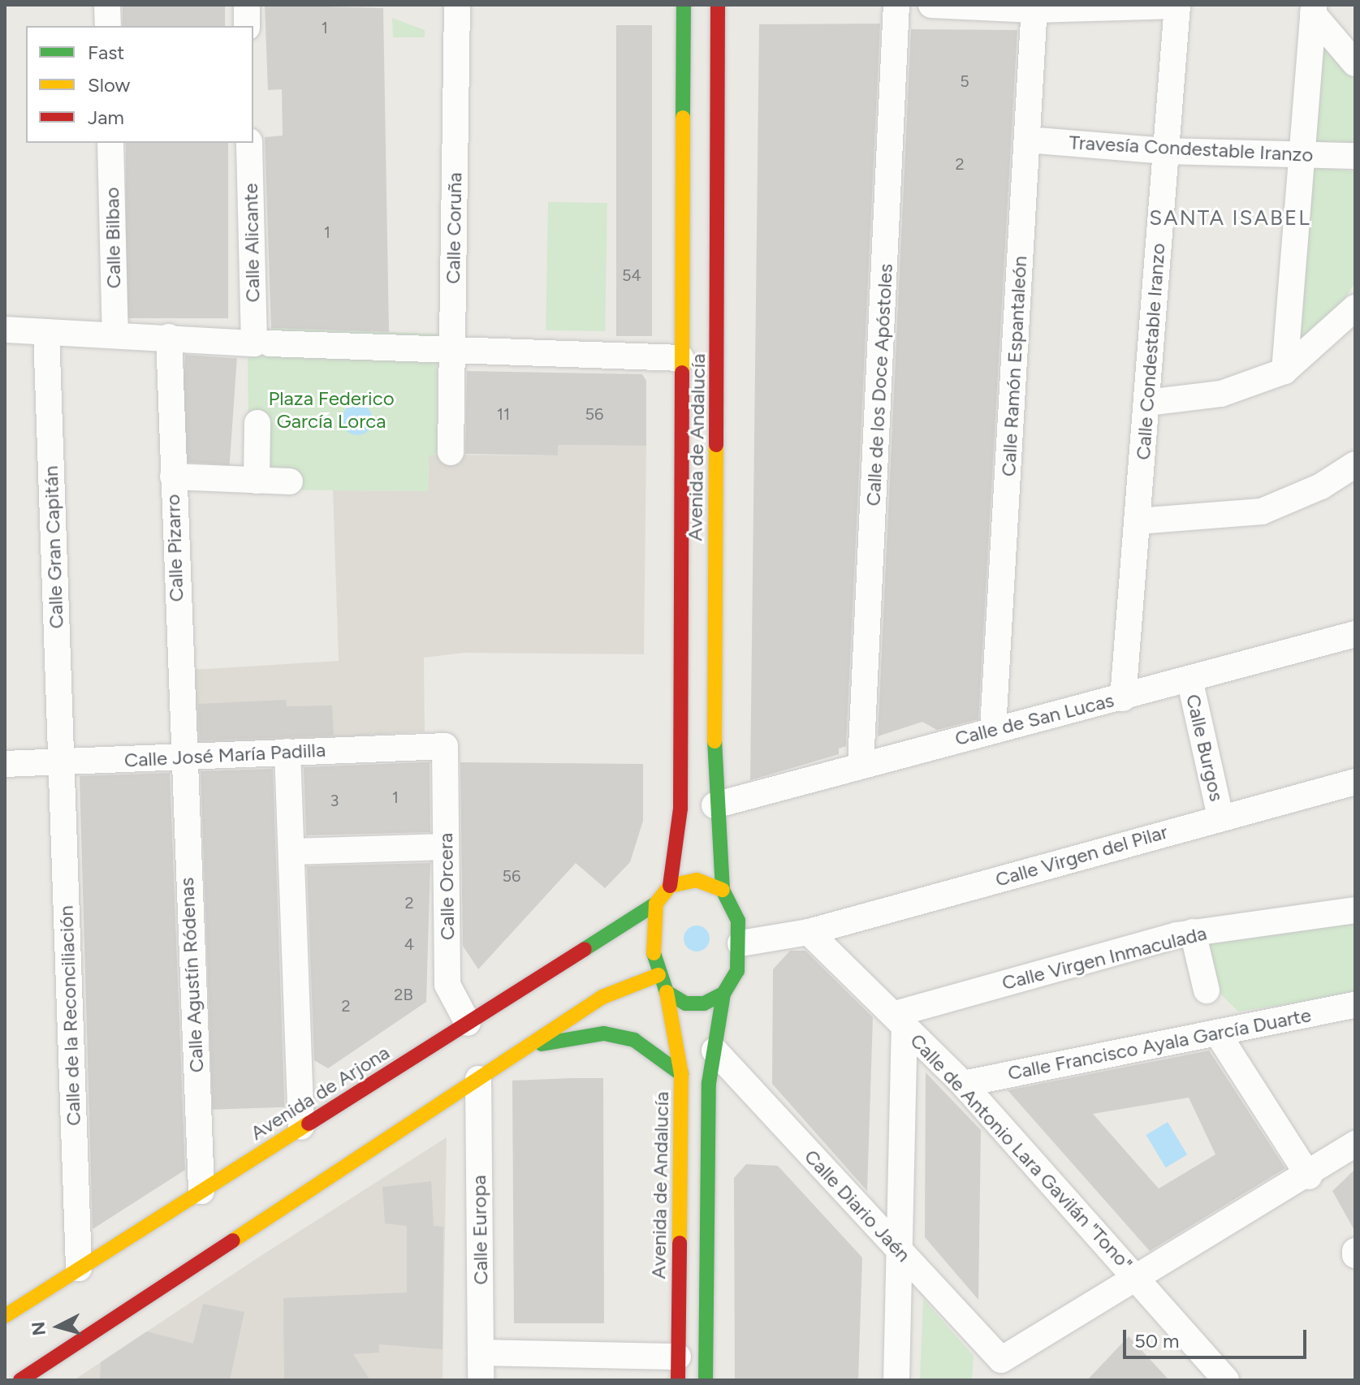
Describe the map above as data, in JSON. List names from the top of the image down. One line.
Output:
{"streets":{"main road":["Avenida de Andalucía","Avenida de Arjona"],"street":["Travesía Condestable Iranzo","Calle Coruña","Calle Bilbao","Calle Alicante","Calle Condestable Iranzo","Calle Ramón Espantaleón","Calle de los Doce Apóstoles","Calle Gran Capitán","Calle Pizarro","Calle de San Lucas","Calle Burgos","Calle José María Padilla","Calle Virgen del Pilar","Calle Orcera","Calle Virgen Inmaculada","Calle Agustín Ródenas","Calle de la Reconciliación","Calle Francisco Ayala García Duarte","Calle de Antonio Lara Gavilán \"Tono\"","Calle Diario Jaén","Calle Europa"]},"crossings":[["Travesía Condestable Iranzo","Calle Condestable Iranzo"],["Travesía Condestable Iranzo","Calle Ramón Espantaleón"],["Calle Condestable Iranzo","Calle de San Lucas"],["Calle Ramón Espantaleón","Calle de San Lucas"],["Calle de los Doce Apóstoles","Calle de San Lucas"],["Avenida de Andalucía","Calle de San Lucas"],["Avenida de Andalucía","Calle Virgen del Pilar"],["Avenida de Andalucía","Avenida de Arjona"],["Calle Gran Capitán","Calle José María Padilla"],["Calle Gran Capitán","Calle de la Reconciliación"],["Calle Pizarro","Calle José María Padilla"],["Calle Pizarro","Calle Agustín Ródenas"],["Calle de San Lucas","Calle Burgos"],["Calle Burgos","Calle Virgen del Pilar"],["Calle José María Padilla","Calle Orcera"],["Calle José María Padilla","Calle Agustín Ródenas"],["Calle José María Padilla","Calle de la Reconciliación"],["Calle Virgen del Pilar","Avenida de Arjona"],["Calle Virgen del Pilar","Calle de Antonio Lara Gavilán \"Tono\""],["Calle Orcera","Avenida de Arjona"],["Calle Virgen Inmaculada","Calle de Antonio Lara Gavilán \"Tono\""],["Calle Agustín Ródenas","Avenida de Arjona"],["Calle de la Reconciliación","Avenida de Arjona"],["Calle Francisco Ayala García Duarte","Calle de Antonio Lara Gavilán \"Tono\""]],"districts":["SANTA ISABEL"],"parks":["Plaza Federico García Lorca"],"house_numbers":["1","5","2","1","54","11","56","1","3","56","2","4","2B","2"],"legend":["Fast","Slow","Jam"],"scale_bar":"50 m","north":"left"}
